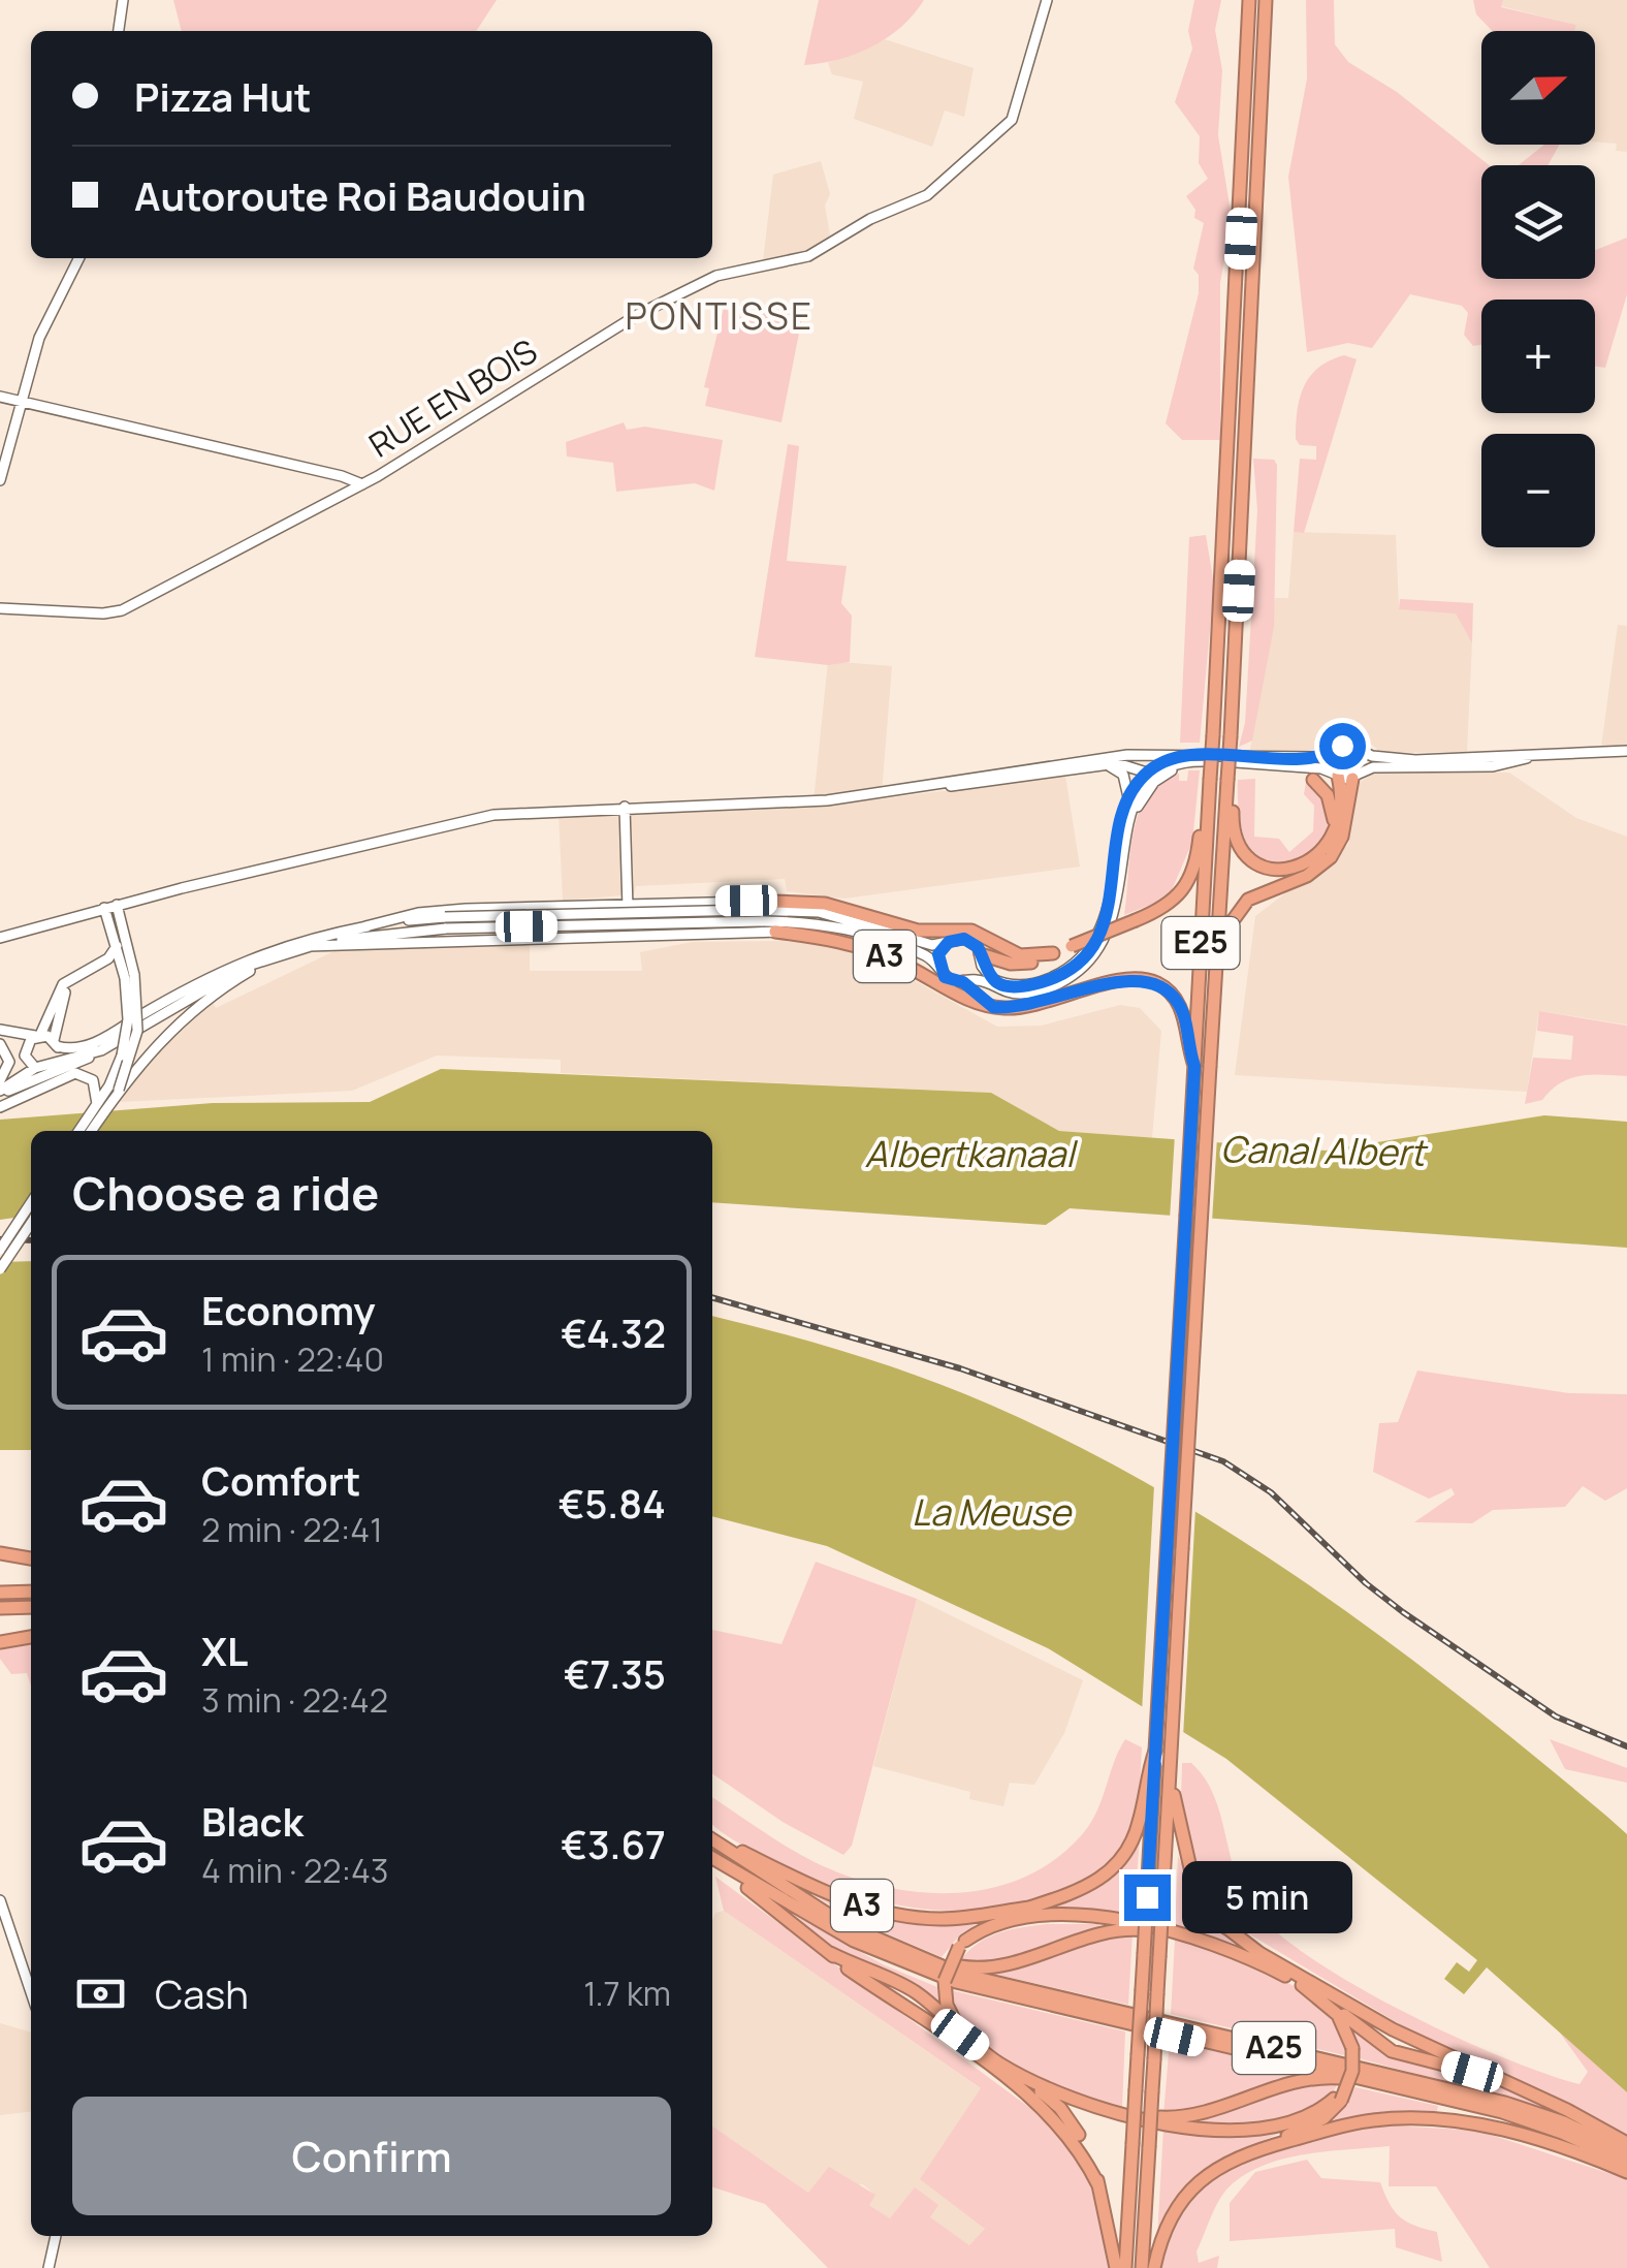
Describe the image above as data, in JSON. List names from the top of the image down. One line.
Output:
{"streets":{"highway":["E25","A3","A25"],"main road":["RUE EN BOIS"]},"crossings":[["E25","A3"],["A3","A25"]],"districts":["PONTISSE"],"water":["Canal Albert","Albertkanaal","La Meuse"],"north":"right","page":{"map_buttons":["+","−"],"banner":["Pizza Hut","Autoroute Roi Baudouin"],"heading":"Choose a ride","list":[{"name":"Economy","note":"1 min · 22:40","value":"€4.32"},{"name":"Comfort","note":"2 min · 22:41","value":"€5.84"},{"name":"XL","note":"3 min · 22:42","value":"€7.35"},{"name":"Black","note":"4 min · 22:43","value":"€3.67"}],"bubble":"5 min","pay":["Cash","1.7 km"],"buttons":"Confirm"}}
